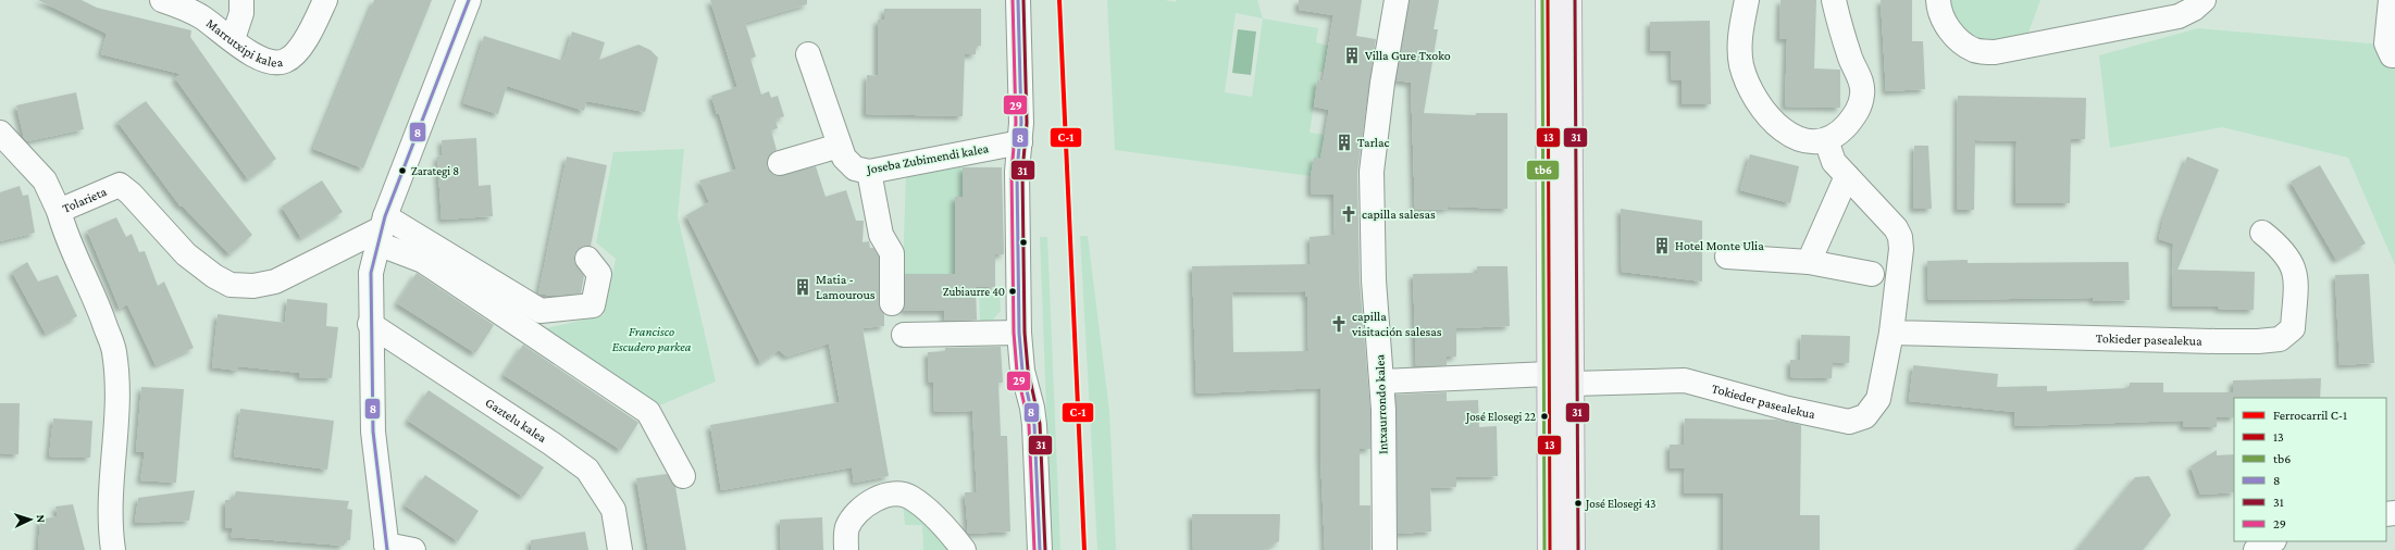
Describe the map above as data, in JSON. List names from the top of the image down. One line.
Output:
{"streets":{"street":["Marrutxipi kalea","Joseba Zubimendi kalea","Tolarieta","Tokieder pasealekua","Intxaurrondo kalea","Gaztelu kalea"]},"parks":["Francisco Escudero parkea"],"places":{"building":["Villa Gure Txoko","Tarlac","Hotel Monte Ulia","Matia - Lamourous"],"other":["Zarategi 8","Zubiaurre 40","José Elosegi 22","José Elosegi 43"],"church":["capilla salesas","capilla visitación salesas"]},"lines":["rail line C-1","transit line 13","transit line tb6","transit line 8","transit line 31","transit line 29"],"legend":["Ferrocarril C-1","13","tb6","8","31","29"],"north":"right"}
